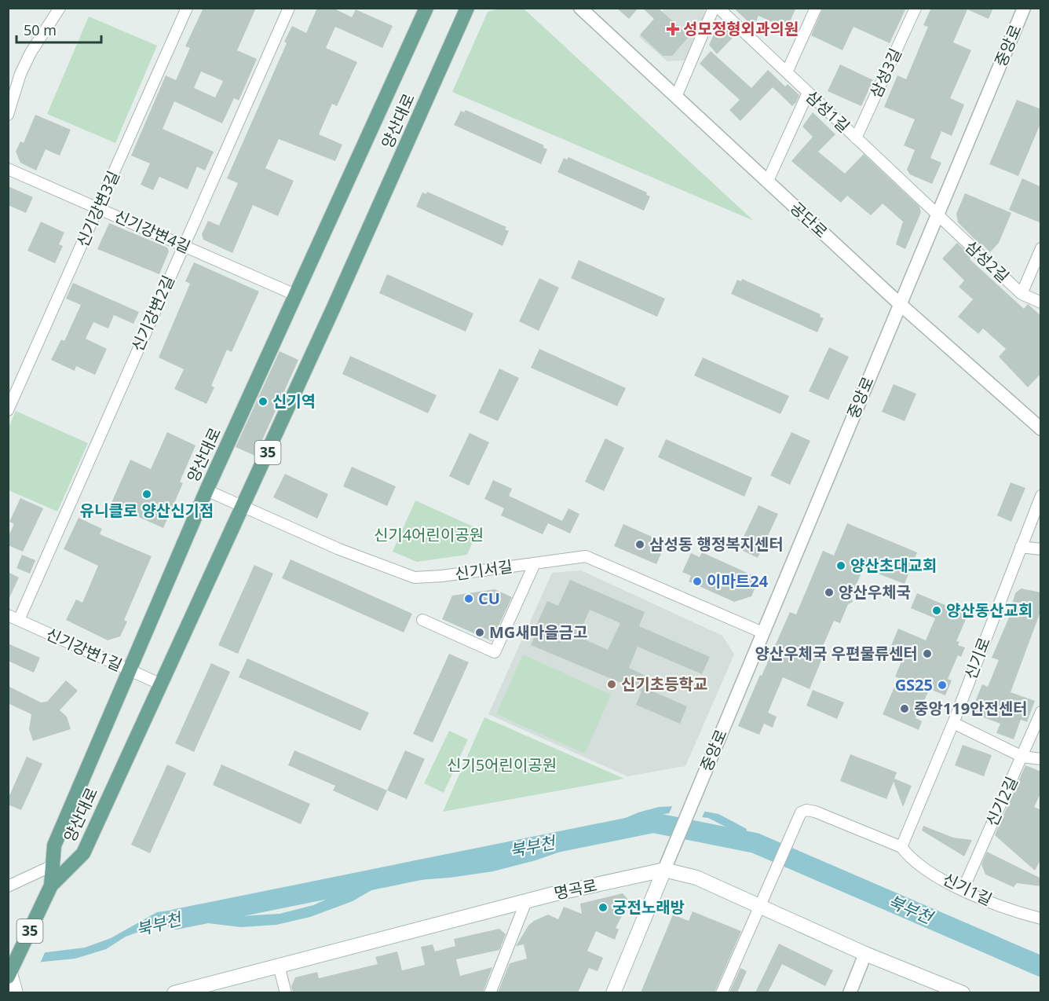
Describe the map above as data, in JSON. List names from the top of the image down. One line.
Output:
{"streets":{"main road":["양산대로","35","명곡로"],"street":["중앙로","삼성3길","삼성1길","신기강변3길","공단로","신기강변4길","삼성2길","신기강변2길","신기서길","신기강변1길","신기로","신기2길","신기1길"]},"crossings":[["중앙로","삼성1길"],["중앙로","공단로"],["중앙로","삼성2길"],["중앙로","신기서길"],["중앙로","명곡로"],["삼성3길","삼성1길"],["삼성1길","삼성2길"],["양산대로","신기강변4길"],["양산대로","35"],["양산대로","신기서길"],["양산대로","신기강변1길"],["신기강변3길","신기강변4길"],["신기강변4길","신기강변2길"],["신기강변2길","신기강변1길"],["신기로","신기1길"],["신기2길","신기1길"]],"water":["북부천"],"parks":["신기4어린이공원","신기5어린이공원"],"places":{"health":["성모정형외과의원"],"other":["신기역","유니클로 양산신기점","삼성동 행정복지센터","양산초대교회","이마트24","양산우체국","CU","양산동산교회","MG새마을금고","양산우체국 우편물류센터","신기초등학교","GS25","중앙119안전센터","궁전노래방"]},"scale_bar":"50 m"}
